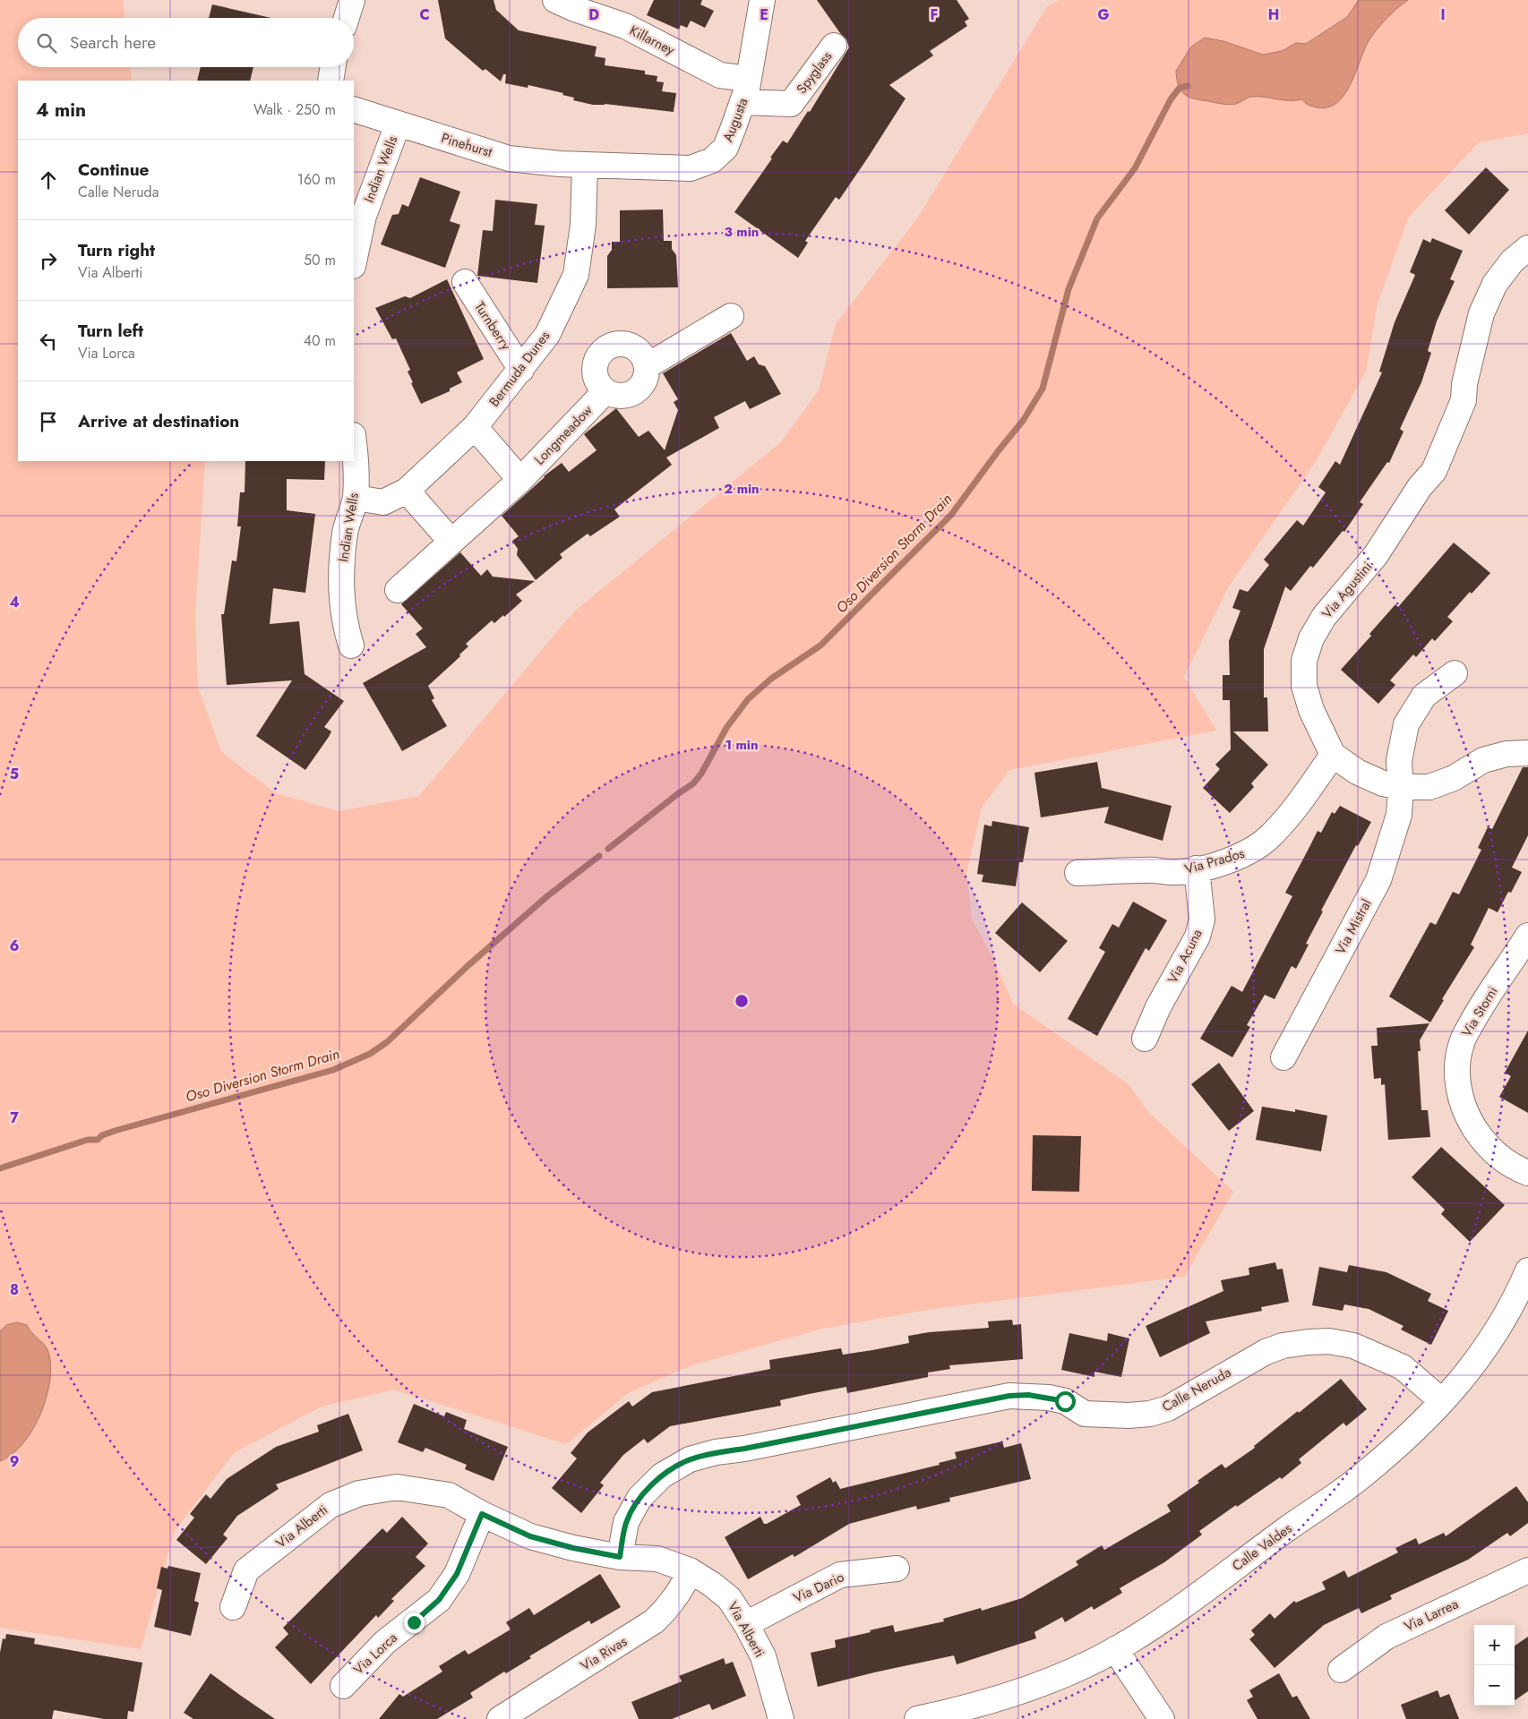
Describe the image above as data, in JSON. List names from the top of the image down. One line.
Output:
{"streets":{"street":["Killarney","Spyglass","Augusta","Pinehurst","Indian Wells","Turnberry","Bermuda Dunes","Longmeadow","Via Agustini","Via Prados","Via Mistral","Via Acuna","Via Storni","Calle Neruda","Via Alberti","Calle Valdes","Via Dario","Via Larrea","Via Lorca","Via Rivas"]},"crossings":[["Killarney","Augusta"],["Spyglass","Augusta"],["Augusta","Pinehurst"],["Augusta","Bermuda Dunes"],["Pinehurst","Indian Wells"],["Pinehurst","Bermuda Dunes"],["Indian Wells","Bermuda Dunes"],["Turnberry","Bermuda Dunes"],["Via Agustini","Via Prados"],["Via Prados","Via Acuna"],["Calle Neruda","Via Alberti"],["Calle Neruda","Calle Valdes"],["Via Alberti","Via Dario"],["Via Alberti","Via Lorca"],["Via Alberti","Via Rivas"]],"water":["Oso Diversion Storm Drain"],"page":{"search":"Search here","heading":["4 min","Walk · 250 m"],"list":[["Continue","Calle Neruda","160 m"],["Turn right","Via Alberti","50 m"],["Turn left","Via Lorca","40 m"],"Arrive at destination"],"map_buttons":["+","−"]},"grid":{"columns":["C","D","E","F","G","H","I"],"rows":["4","5","6","7","8","9"]},"rings":["3 min","2 min","1 min"]}
